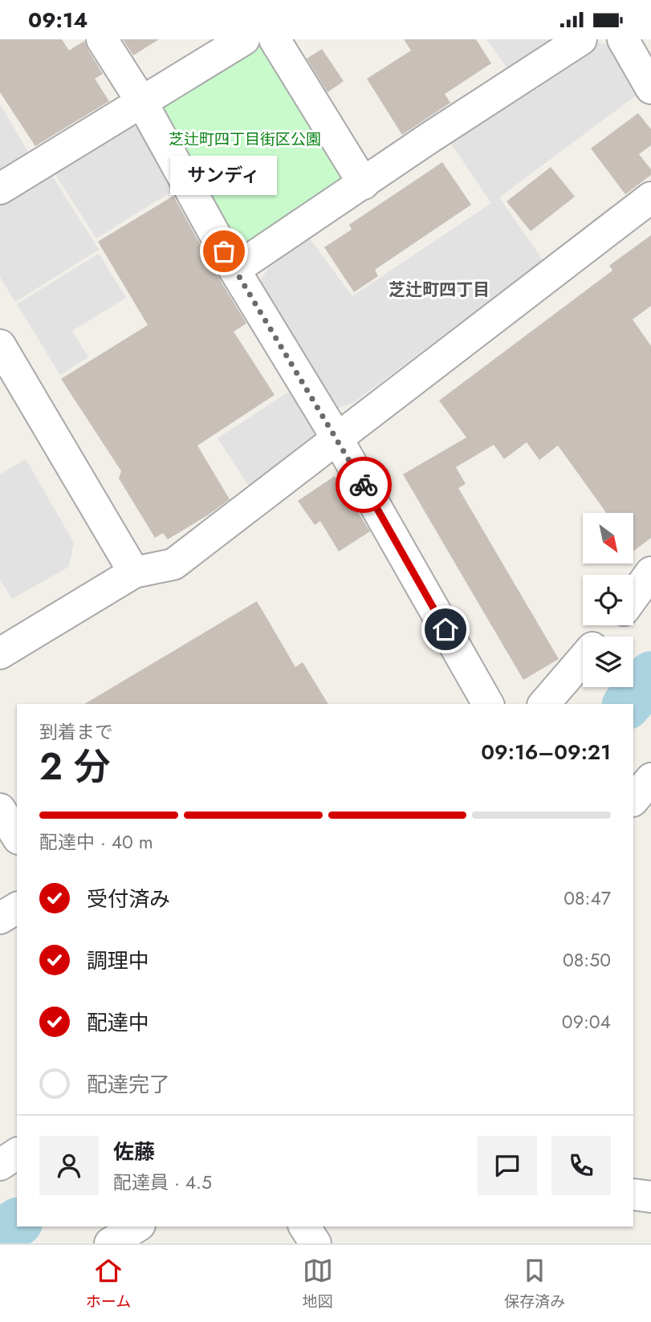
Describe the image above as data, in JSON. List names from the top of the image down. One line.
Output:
{"districts":["芝辻町四丁目"],"parks":["芝辻町四丁目街区公園"],"places":["サンディ"],"north":"bottom right","page":{"status":"09:14","bubble":"サンディ","heading":["2 分","到着まで","09:16–09:21"],"panel":["佐藤","配達員 · 4.5"],"bar":"配達中 · 40 m","list":[["受付済み","08:47"],["調理中","08:50"],["配達中","09:04"],"配達完了"],"tabs":["ホーム","地図","保存済み"]}}
